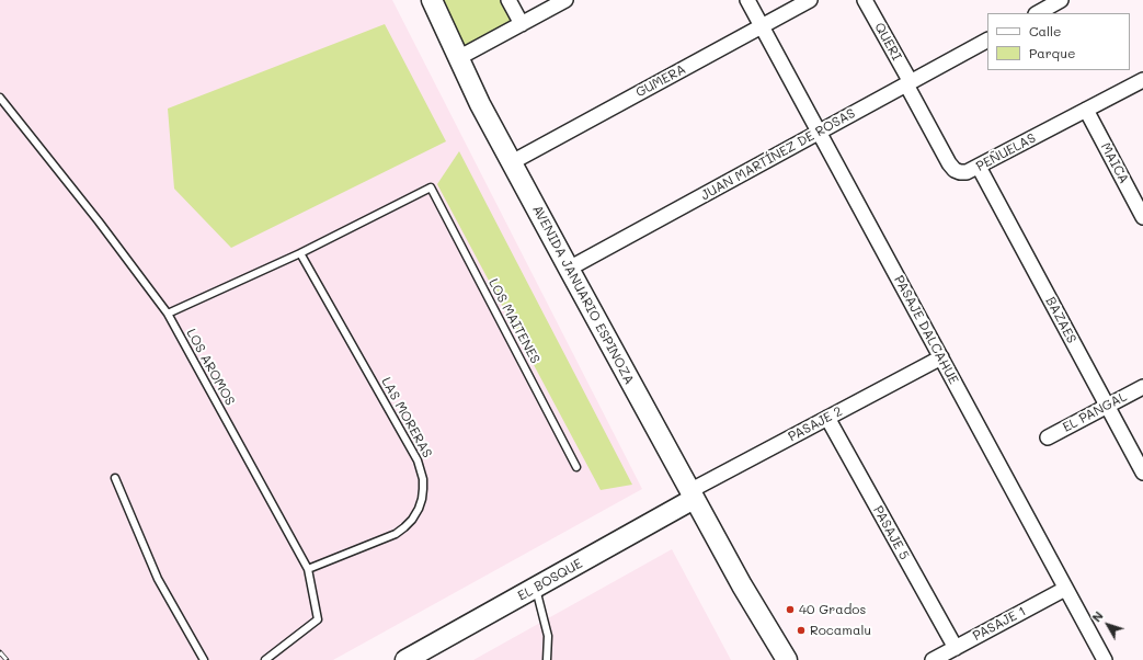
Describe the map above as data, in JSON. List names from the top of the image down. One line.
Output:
{"streets":{"main road":["AVENIDA JANUARIO ESPINOZA","EL BOSQUE"],"street":["QUERI","GUMERA","PEÑUELAS","JUAN MARTÍNEZ DE ROSAS","MAICA","BAZAES","PASAJE DALCAHUE","EL PANGAL","PASAJE 2","PASAJE 5","PASAJE 1"],"lane":["LOS MAITENES","LOS AROMOS","LAS MORERAS"]},"crossings":[["QUERI","PEÑUELAS"],["QUERI","JUAN MARTÍNEZ DE ROSAS"],["GUMERA","AVENIDA JANUARIO ESPINOZA"],["GUMERA","PASAJE DALCAHUE"],["PEÑUELAS","JUAN MARTÍNEZ DE ROSAS"],["PEÑUELAS","MAICA"],["PEÑUELAS","BAZAES"],["JUAN MARTÍNEZ DE ROSAS","AVENIDA JANUARIO ESPINOZA"],["JUAN MARTÍNEZ DE ROSAS","PASAJE DALCAHUE"],["AVENIDA JANUARIO ESPINOZA","PASAJE 2"],["AVENIDA JANUARIO ESPINOZA","EL BOSQUE"],["BAZAES","EL PANGAL"],["LOS MAITENES","LAS MORERAS"],["PASAJE DALCAHUE","PASAJE 2"],["PASAJE DALCAHUE","PASAJE 1"],["LOS AROMOS","LAS MORERAS"],["PASAJE 2","PASAJE 5"],["PASAJE 2","EL BOSQUE"],["PASAJE 5","PASAJE 1"]],"places":["40 Grados","Rocamalu"],"legend":["Calle","Parque"],"north":"top left"}
